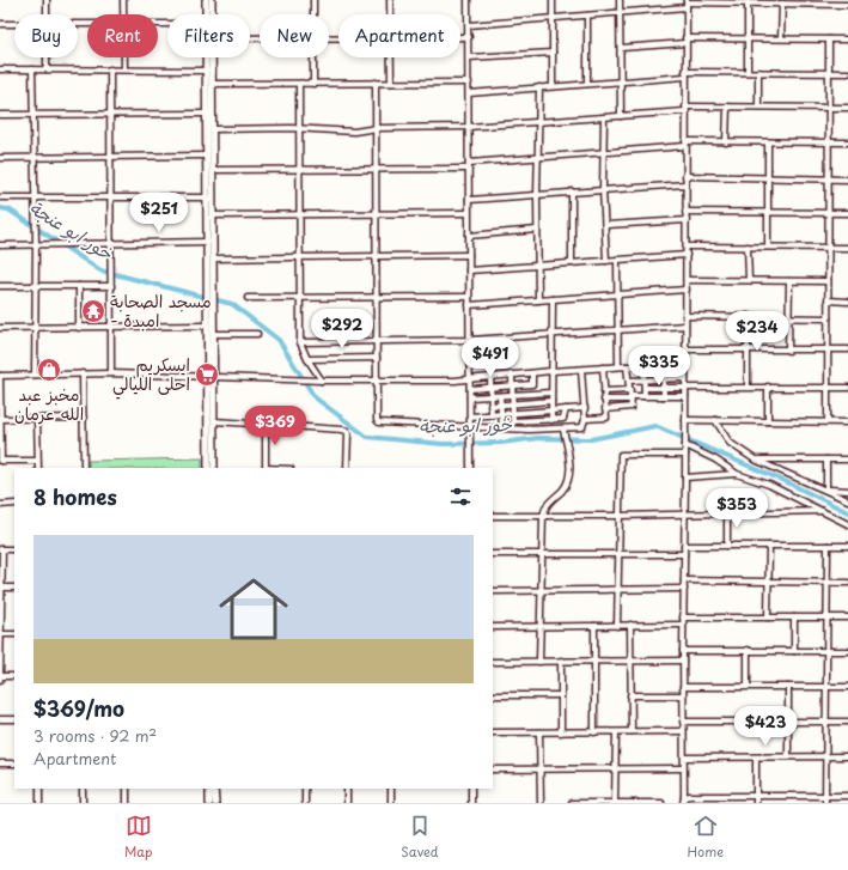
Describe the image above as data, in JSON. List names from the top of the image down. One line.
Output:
{"water":["خور ابو عنجة"],"places":{"temple":["مسجد الصحابة - امبدة"],"shop":["مخبز عبد الله عرمان"],"supermarket":["ايسكريم احلى الليالي"]},"page":{"chip":["Buy","Rent","Filters","New","Apartment"],"price":["$251","$292","$234","$491","$335","$369","$353","$423"],"heading":"8 homes","list":[{"name":"$369/mo","note":"3 rooms · 92 m² · Apartment"}],"tabs":["Map","Saved","Home"]}}
